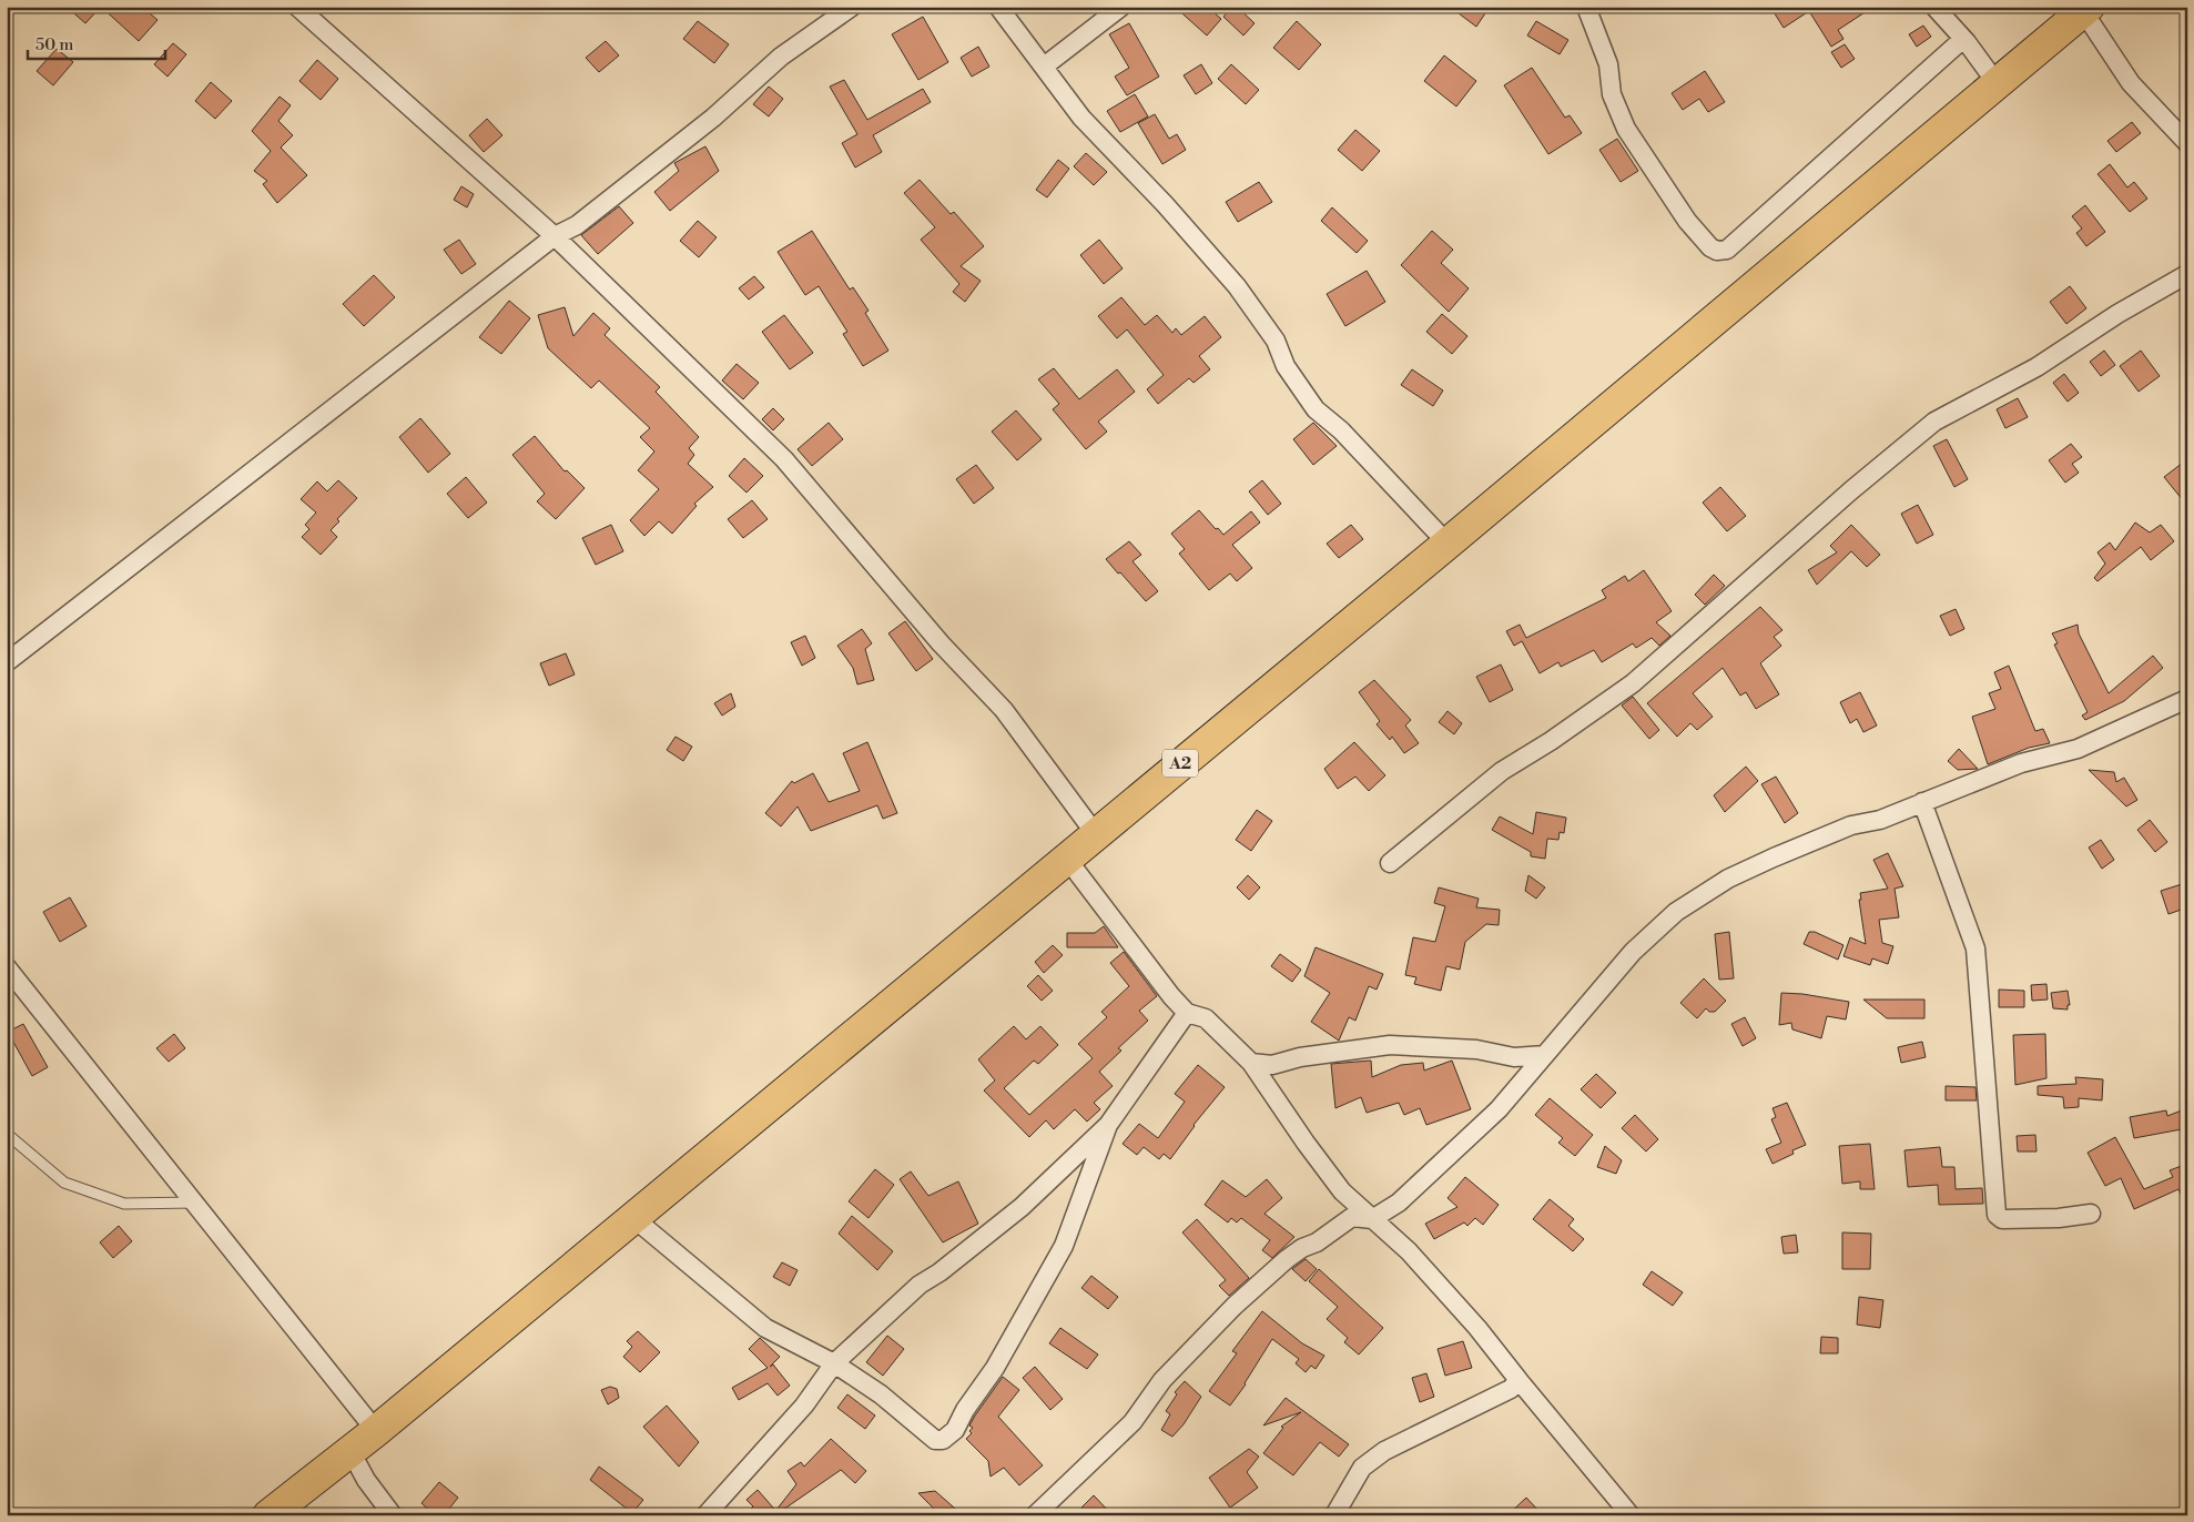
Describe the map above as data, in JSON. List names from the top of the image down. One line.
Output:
{"streets":{"highway":["A2"]},"scale_bar":"50 m"}
